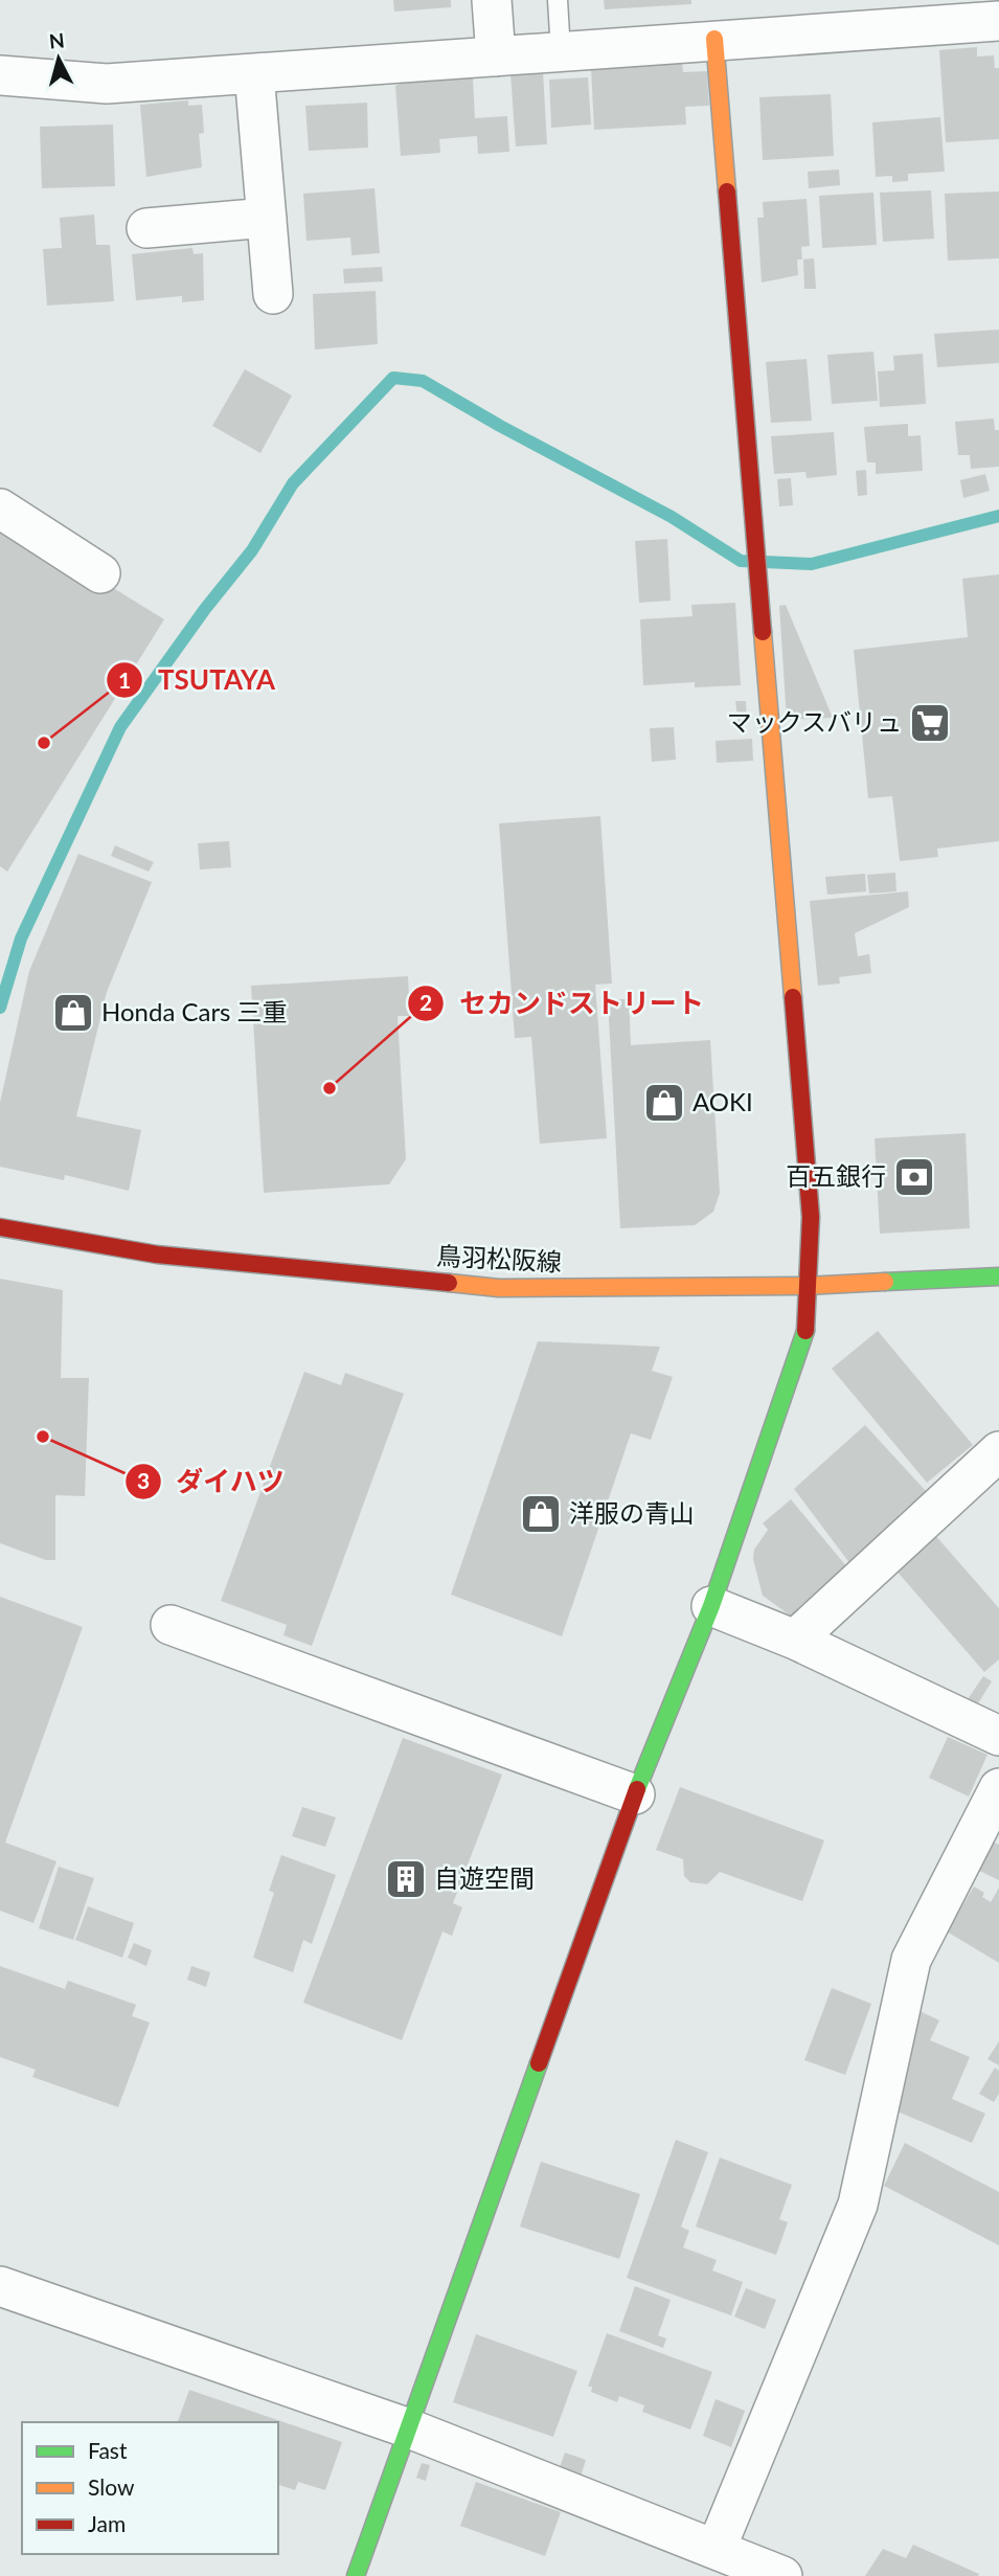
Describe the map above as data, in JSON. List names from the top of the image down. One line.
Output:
{"streets":{"street":["鳥羽松阪線"]},"places":{"supermarket":["マックスバリュ"],"other":["TSUTAYA","セカンドストリート","ダイハツ"],"shop":["Honda Cars 三重","AOKI","洋服の青山"],"bank":["百五銀行"],"building":["自遊空間"]},"legend":["Fast","Slow","Jam"],"north":"top"}
